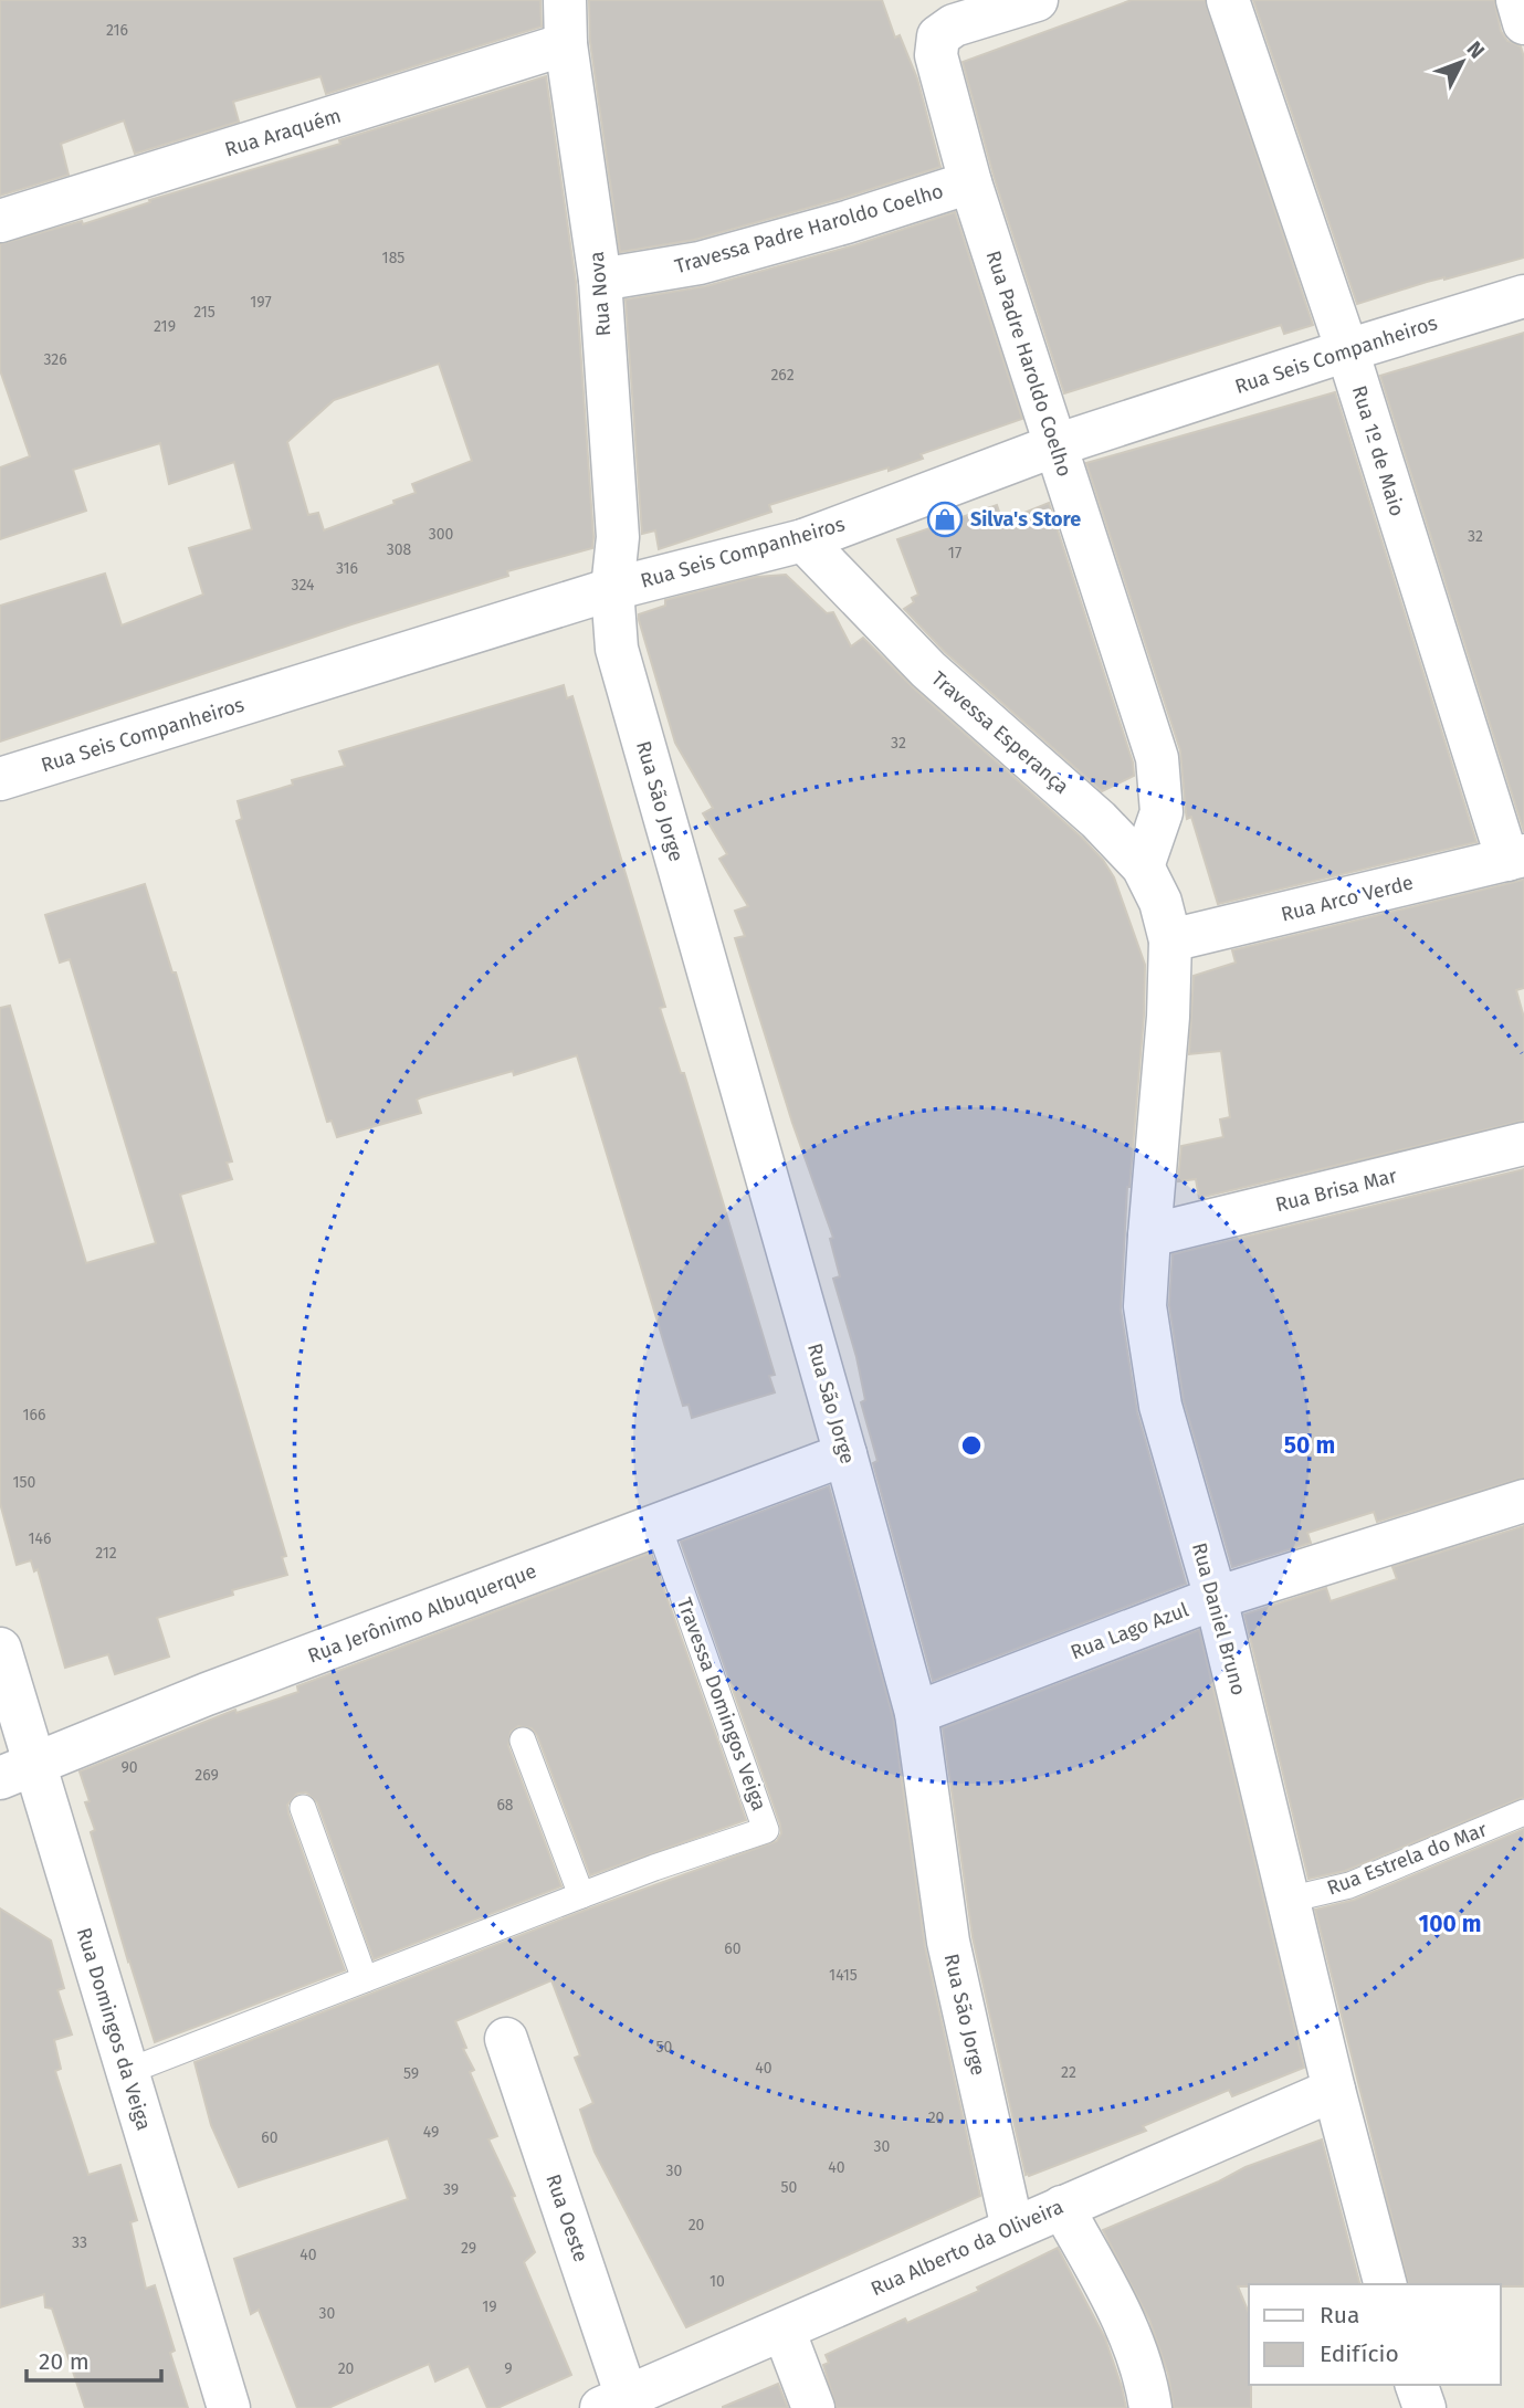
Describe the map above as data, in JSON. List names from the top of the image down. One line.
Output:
{"streets":{"street":["Rua Araquém","Travessa Padre Haroldo Coelho","Rua Nova","Rua Seis Companheiros","Rua Padre Haroldo Coelho","Rua 1º de Maio","Travessa Esperança","Rua São Jorge","Rua Arco Verde","Rua Brisa Mar","Rua Jerônimo Albuquerque","Rua Daniel Bruno","Rua Lago Azul","Rua Domingos da Veiga","Rua Oeste","Rua Alberto da Oliveira"],"lane":["Travessa Domingos Veiga","Rua Estrela do Mar"]},"crossings":[["Rua Araquém","Rua Nova"],["Travessa Padre Haroldo Coelho","Rua Nova"],["Travessa Padre Haroldo Coelho","Rua Padre Haroldo Coelho"],["Rua Nova","Rua Seis Companheiros"],["Rua Nova","Rua São Jorge"],["Rua Seis Companheiros","Rua Padre Haroldo Coelho"],["Rua Seis Companheiros","Rua 1º de Maio"],["Rua Seis Companheiros","Travessa Esperança"],["Rua Seis Companheiros","Rua São Jorge"],["Rua Padre Haroldo Coelho","Travessa Esperança"],["Rua 1º de Maio","Rua Arco Verde"],["Travessa Esperança","Rua Arco Verde"],["Travessa Esperança","Rua Daniel Bruno"],["Rua São Jorge","Rua Jerônimo Albuquerque"],["Rua São Jorge","Rua Lago Azul"],["Rua São Jorge","Rua Alberto da Oliveira"],["Rua Arco Verde","Rua Daniel Bruno"],["Rua Brisa Mar","Rua Daniel Bruno"],["Rua Jerônimo Albuquerque","Travessa Domingos Veiga"],["Rua Jerônimo Albuquerque","Rua Domingos da Veiga"],["Rua Daniel Bruno","Rua Lago Azul"],["Rua Daniel Bruno","Rua Estrela do Mar"],["Rua Daniel Bruno","Rua Alberto da Oliveira"],["Travessa Domingos Veiga","Rua Domingos da Veiga"],["Rua Oeste","Rua Alberto da Oliveira"]],"places":{"shop":["Silva's Store"]},"house_numbers":["216","185","197","215","219","326","262","300","32","308","17","316","324","32","166","150","146","212","90","269","68","60","1415","50","40","22","59","20","49","60","30","40","30","50","39","20","33","29","40","10","19","30","20","9"],"legend":["Rua","Edifício"],"scale_bar":"20 m","north":"top right","rings":["50 m","100 m"]}
